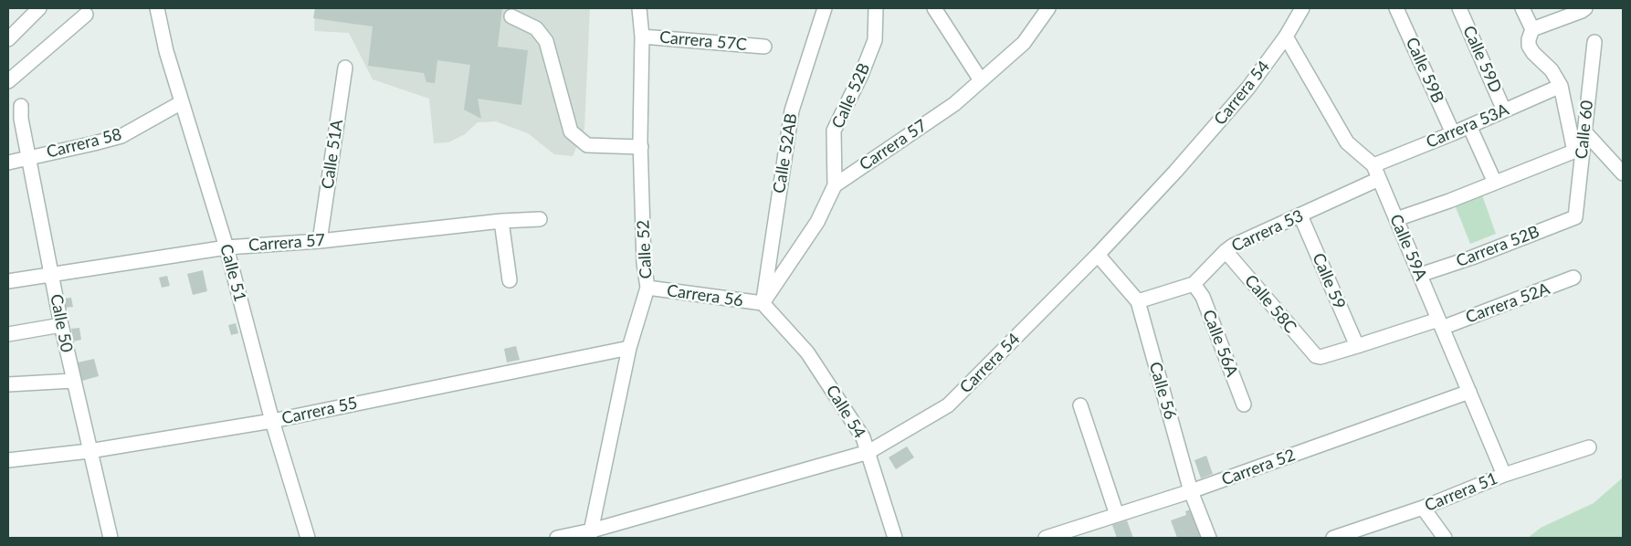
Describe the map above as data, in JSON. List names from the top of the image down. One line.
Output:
{"streets":{"street":["Carrera 57C","Calle 59D","Calle 59B","Carrera 54","Calle 52B","Carrera 53A","Calle 60","Carrera 58","Carrera 57","Calle 52AB","Calle 51A","Carrera 53","Carrera 52B","Calle 59A","Calle 52","Calle 51","Calle 59","Carrera 56","Carrera 52A","Calle 58C","Calle 50","Calle 56A","Calle 56","Carrera 55","Calle 54","Carrera 52","Carrera 51"]},"crossings":[["Carrera 57C","Calle 52"],["Calle 59D","Carrera 53A"],["Calle 59B","Carrera 53A"],["Carrera 54","Calle 59A"],["Carrera 54","Calle 52"],["Carrera 54","Calle 56"],["Carrera 54","Calle 54"],["Calle 52B","Carrera 57"],["Carrera 53A","Calle 59A"],["Calle 60","Carrera 52B"],["Carrera 58","Calle 51"],["Carrera 58","Calle 50"],["Carrera 57","Calle 51A"],["Carrera 57","Calle 51"],["Carrera 57","Calle 50"],["Calle 52AB","Carrera 56"],["Calle 52AB","Calle 54"],["Carrera 53","Calle 59A"],["Carrera 53","Calle 59"],["Carrera 53","Calle 58C"],["Carrera 53","Calle 56A"],["Carrera 53","Calle 56"],["Carrera 52B","Calle 59A"],["Calle 59A","Carrera 52A"],["Calle 59A","Carrera 52"],["Calle 59A","Carrera 51"],["Calle 52","Carrera 56"],["Calle 52","Carrera 55"],["Calle 51","Carrera 55"],["Calle 59","Carrera 52A"],["Carrera 56","Calle 54"],["Carrera 52A","Calle 58C"],["Calle 50","Carrera 55"],["Calle 56","Carrera 52"]]}
